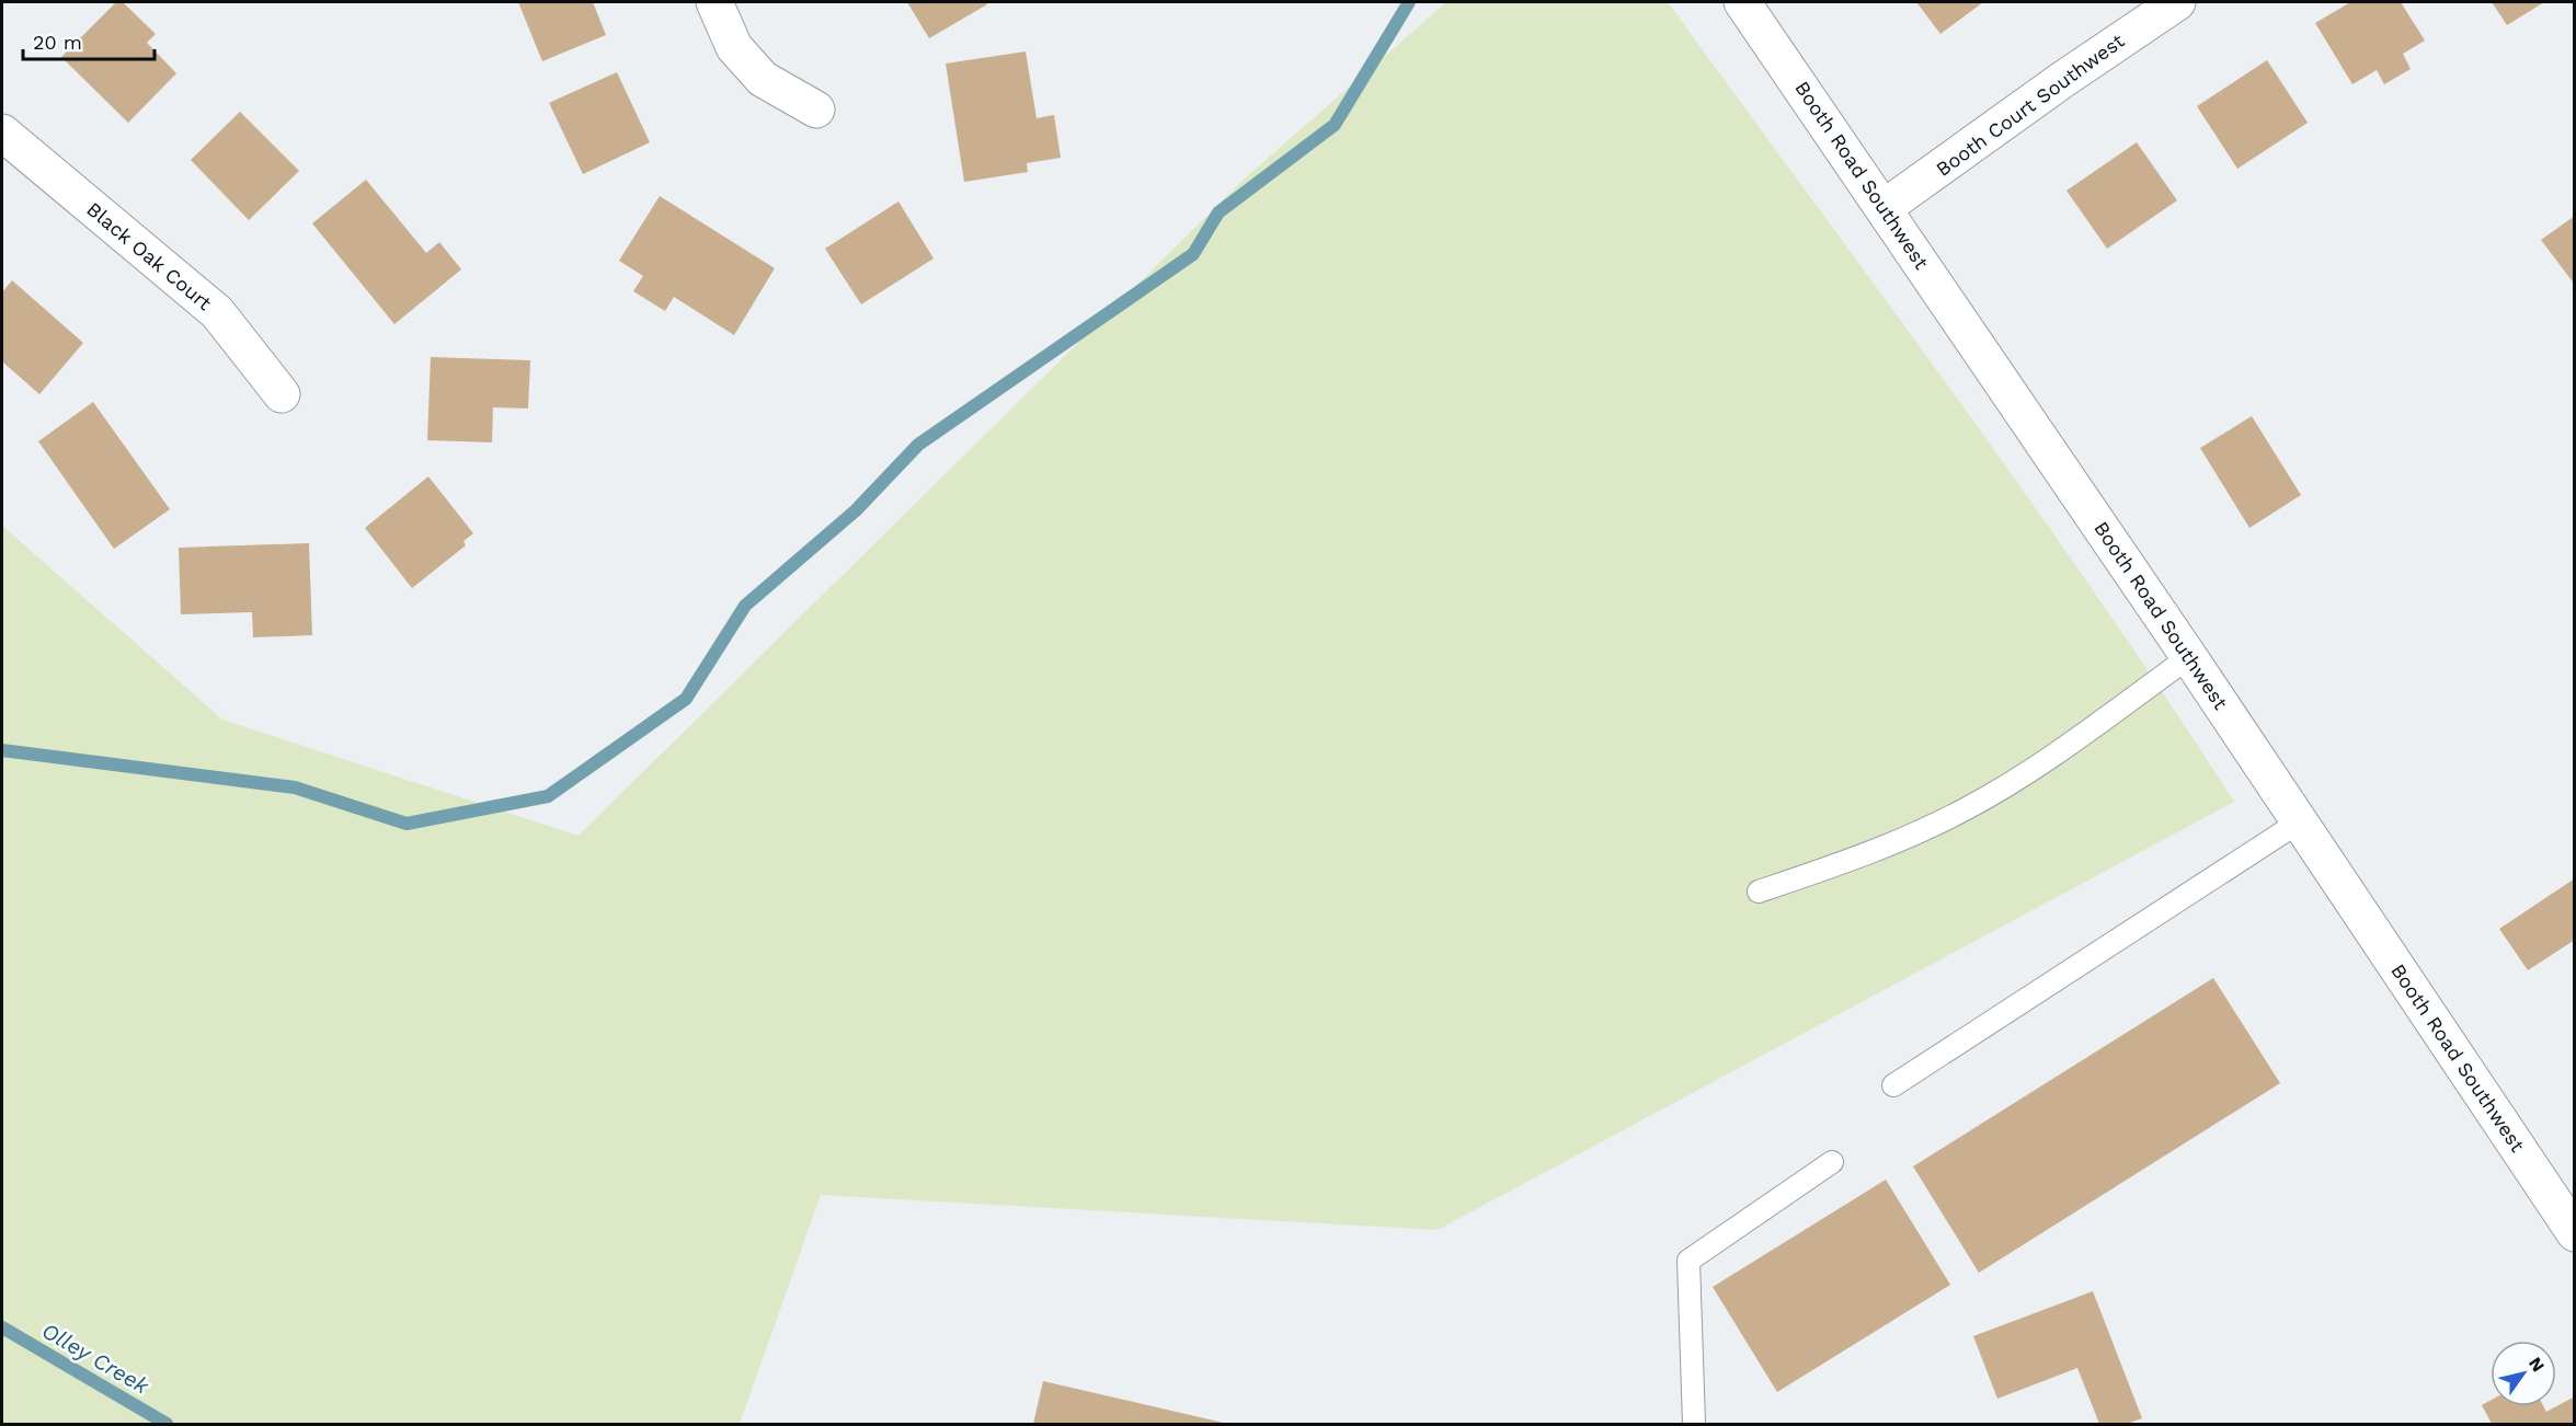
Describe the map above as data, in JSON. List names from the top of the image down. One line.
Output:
{"streets":{"street":["Booth Court Southwest","Booth Road Southwest","Black Oak Court"]},"crossings":[["Booth Court Southwest","Booth Road Southwest"]],"water":["Olley Creek"],"scale_bar":"20 m","north":"top right"}
